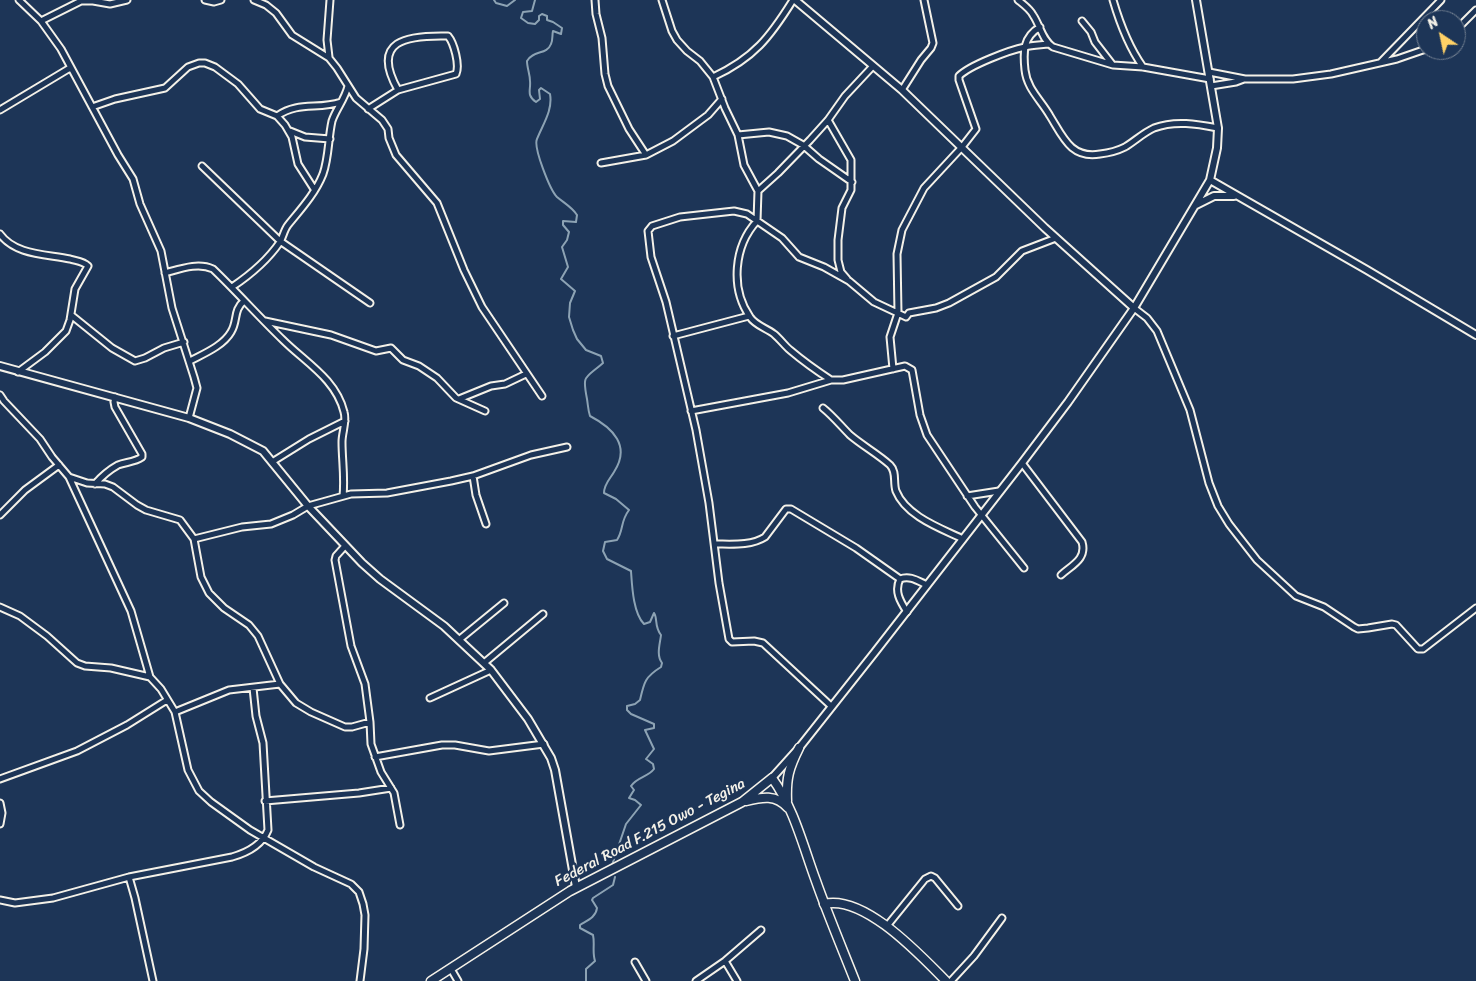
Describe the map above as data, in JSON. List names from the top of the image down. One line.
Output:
{"streets":{"main road":["Federal Road F.215 Owo - Tegina"]},"north":"top left"}
